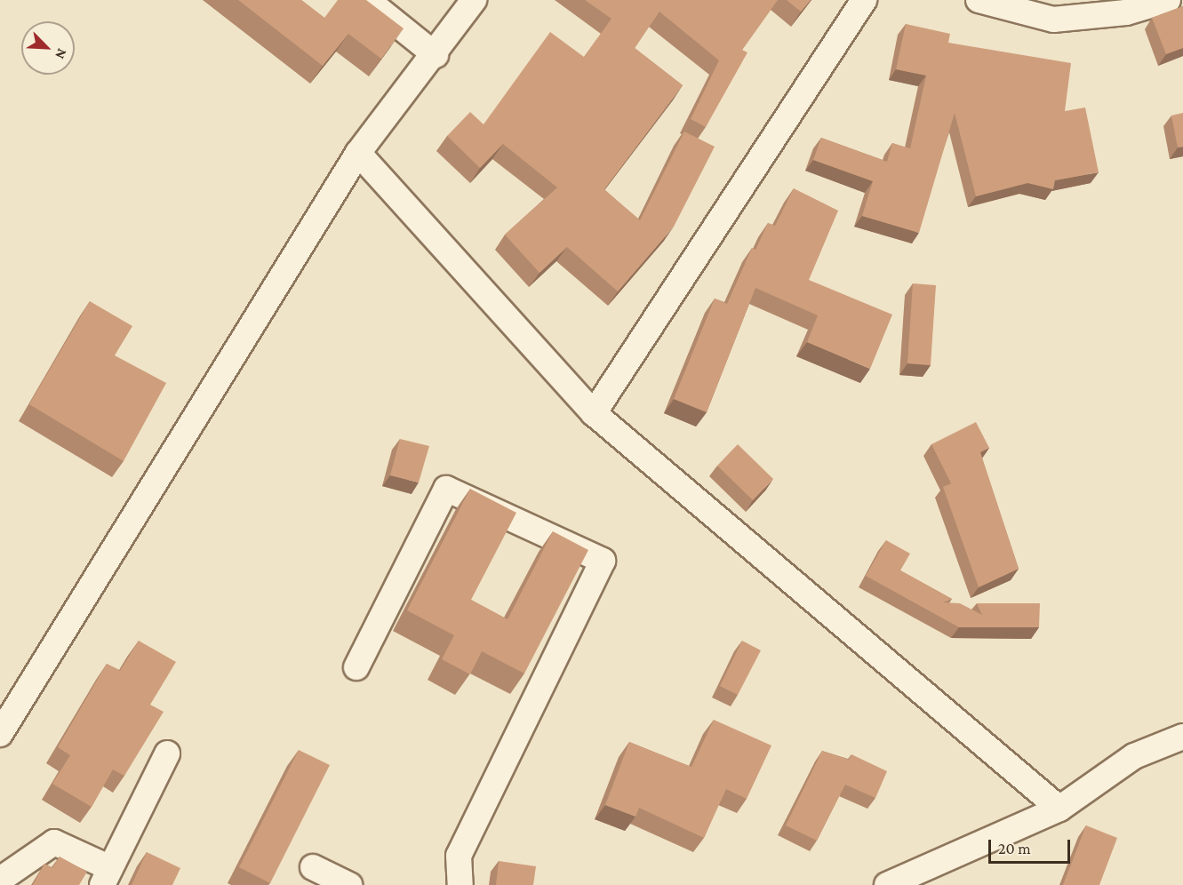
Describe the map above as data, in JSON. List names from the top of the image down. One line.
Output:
{"scale_bar":"20 m","north":"bottom right"}
